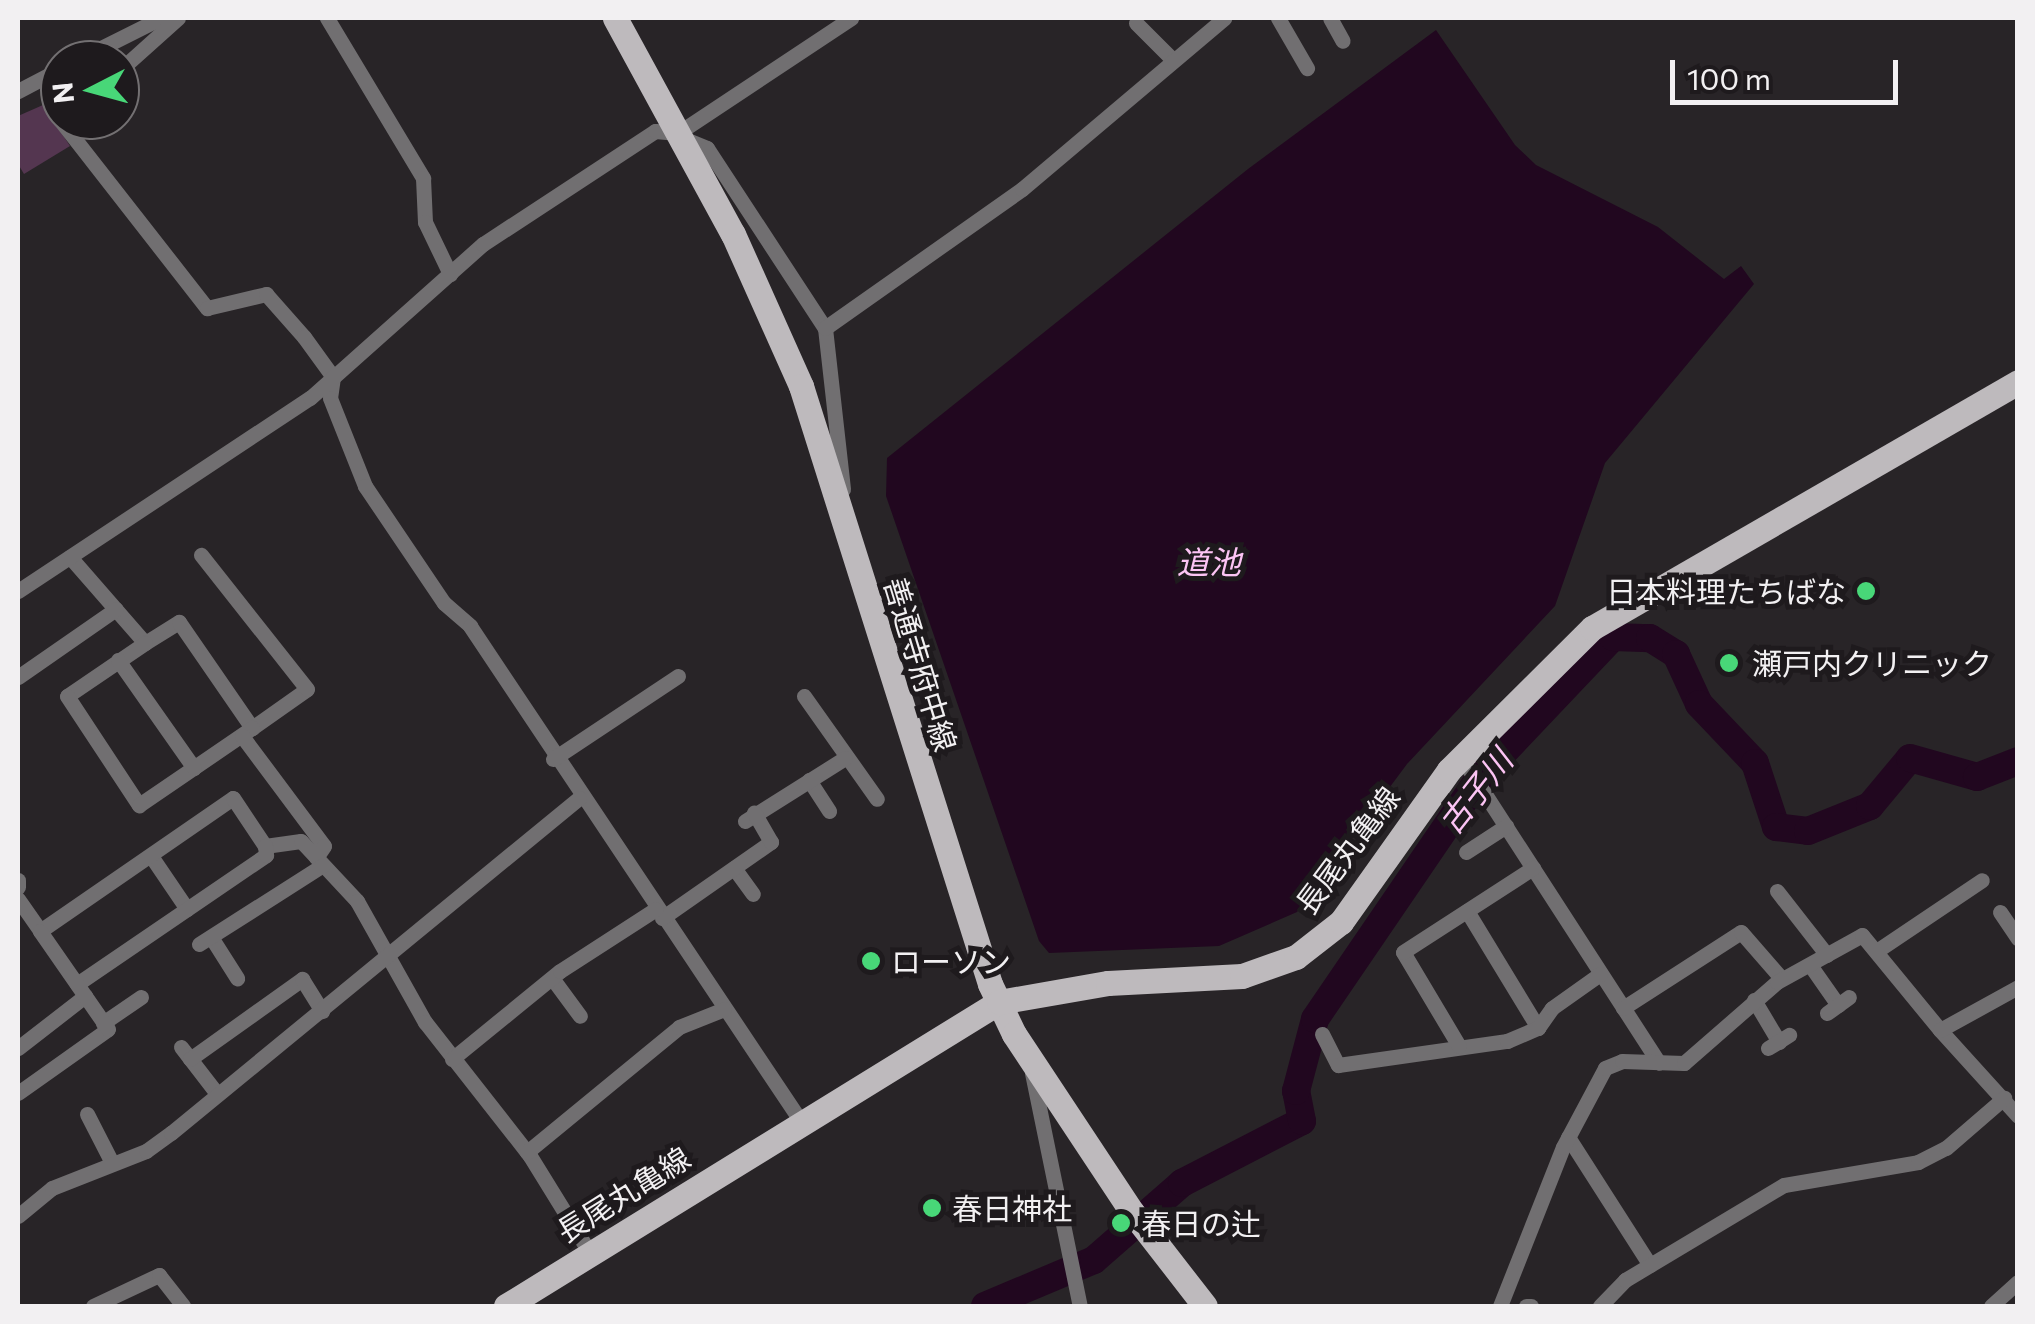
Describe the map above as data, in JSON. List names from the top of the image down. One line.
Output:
{"streets":{"main road":["善通寺府中線","長尾丸亀線"]},"crossings":[["善通寺府中線","長尾丸亀線"]],"water":["道池","古子川"],"places":["日本料理たちばな","瀬戸内クリニック","ローソン","春日神社","春日の辻"],"scale_bar":"100 m","north":"left"}
